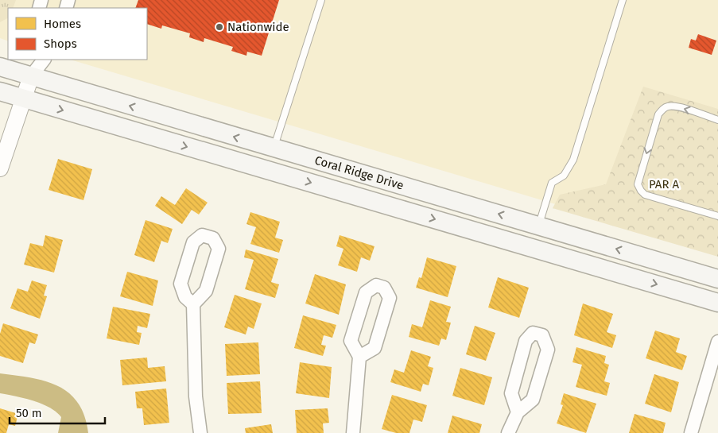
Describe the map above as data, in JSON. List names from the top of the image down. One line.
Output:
{"streets":{"main road":["Coral Ridge Drive"]},"parks":["PAR A"],"places":["Nationwide"],"legend":["Homes","Shops"],"scale_bar":"50 m"}
